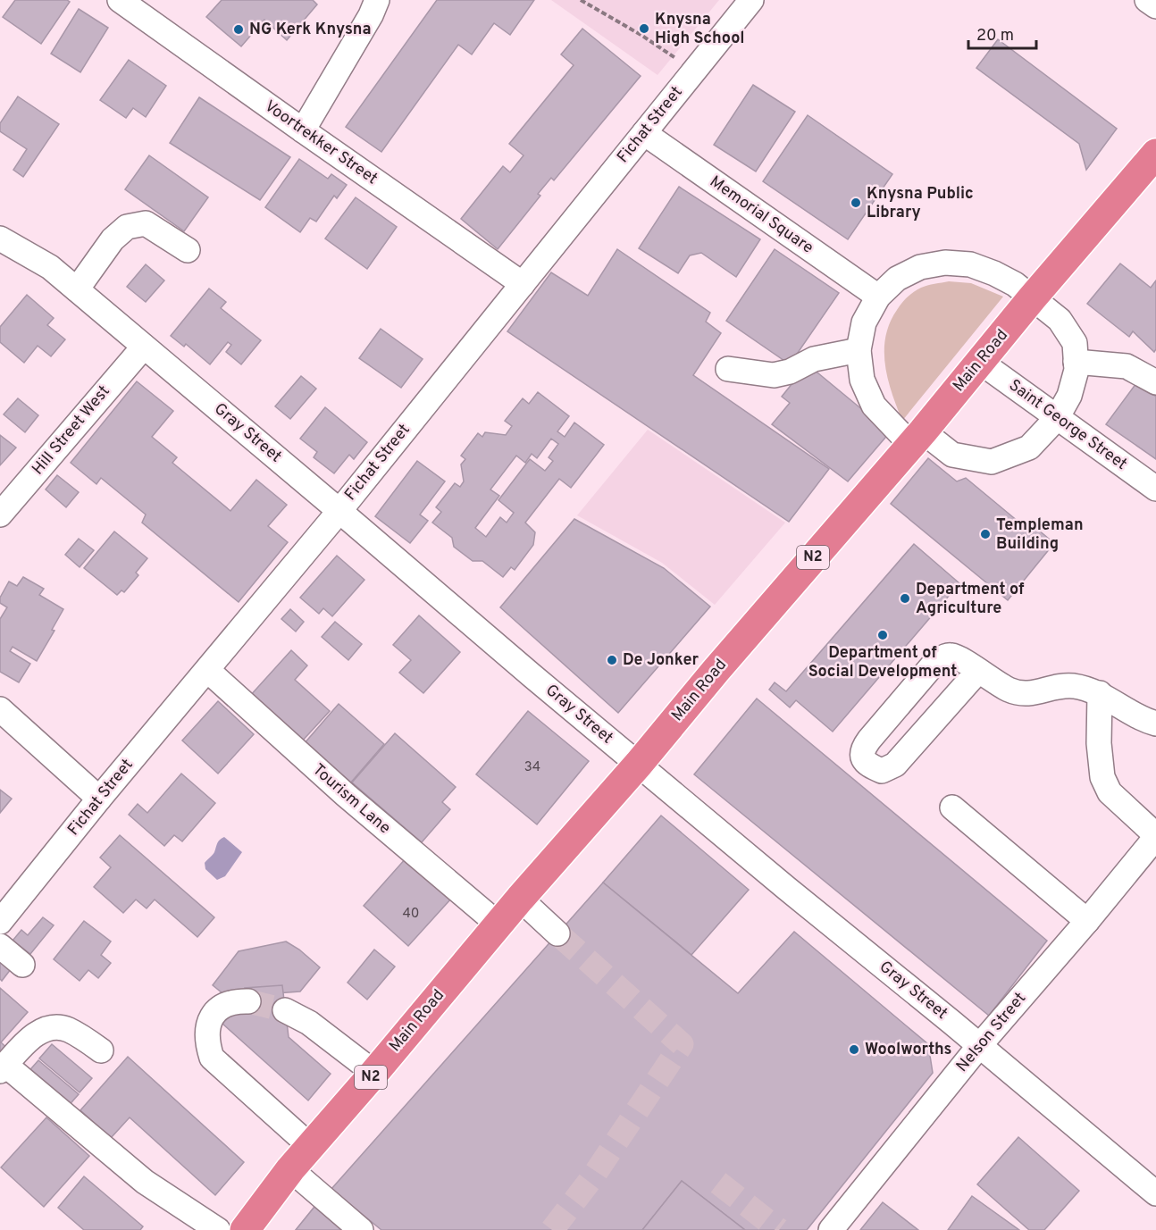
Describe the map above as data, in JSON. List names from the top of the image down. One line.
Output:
{"streets":{"highway":["Main Road","N2"],"street":["Fichat Street","Voortrekker Street","Memorial Square","Saint George Street","Hill Street West","Gray Street","Tourism Lane","Nelson Street"]},"crossings":[["Fichat Street","Voortrekker Street"],["Fichat Street","Memorial Square"],["Fichat Street","Gray Street"],["Fichat Street","Tourism Lane"],["Main Road","Saint George Street"],["Main Road","Gray Street"],["Main Road","Tourism Lane"],["Hill Street West","Gray Street"],["Gray Street","Nelson Street"]],"places":["Knysna High School","NG Kerk Knysna","Knysna Public Library","Templeman Building","Department of Agriculture","Department of Social Development","De Jonker","Woolworths"],"house_numbers":["34","40"],"scale_bar":"20 m"}
